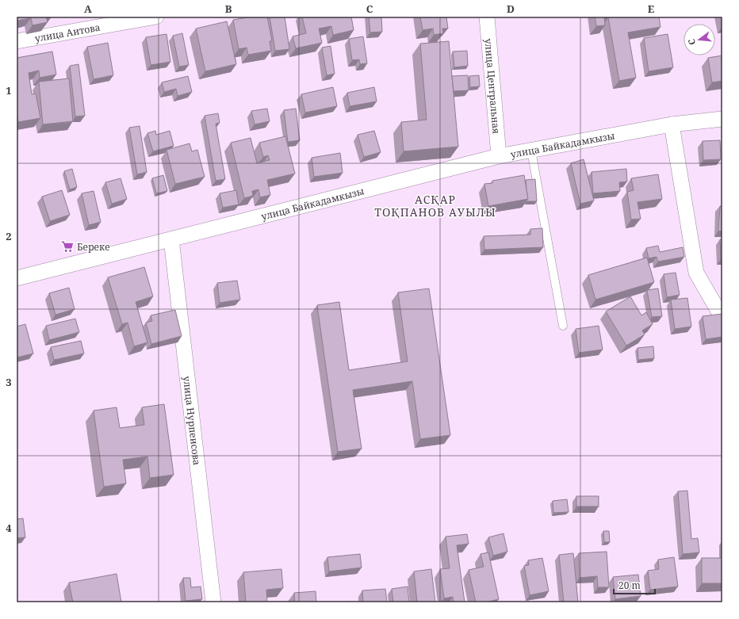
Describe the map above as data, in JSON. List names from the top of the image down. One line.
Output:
{"streets":{"street":["улица Аитова","улица Центральная","улица Байкадамкызы","улица Нурпеисова"]},"crossings":[["улица Центральная","улица Байкадамкызы"],["улица Байкадамкызы","улица Нурпеисова"]],"districts":["АСҚАР ТОҚПАНОВ АУЫЛЫ"],"places":{"supermarket":["Береке"]},"scale_bar":"20 m","north":"left","grid":{"columns":["A","B","C","D","E"],"rows":["1","2","3","4"]}}
